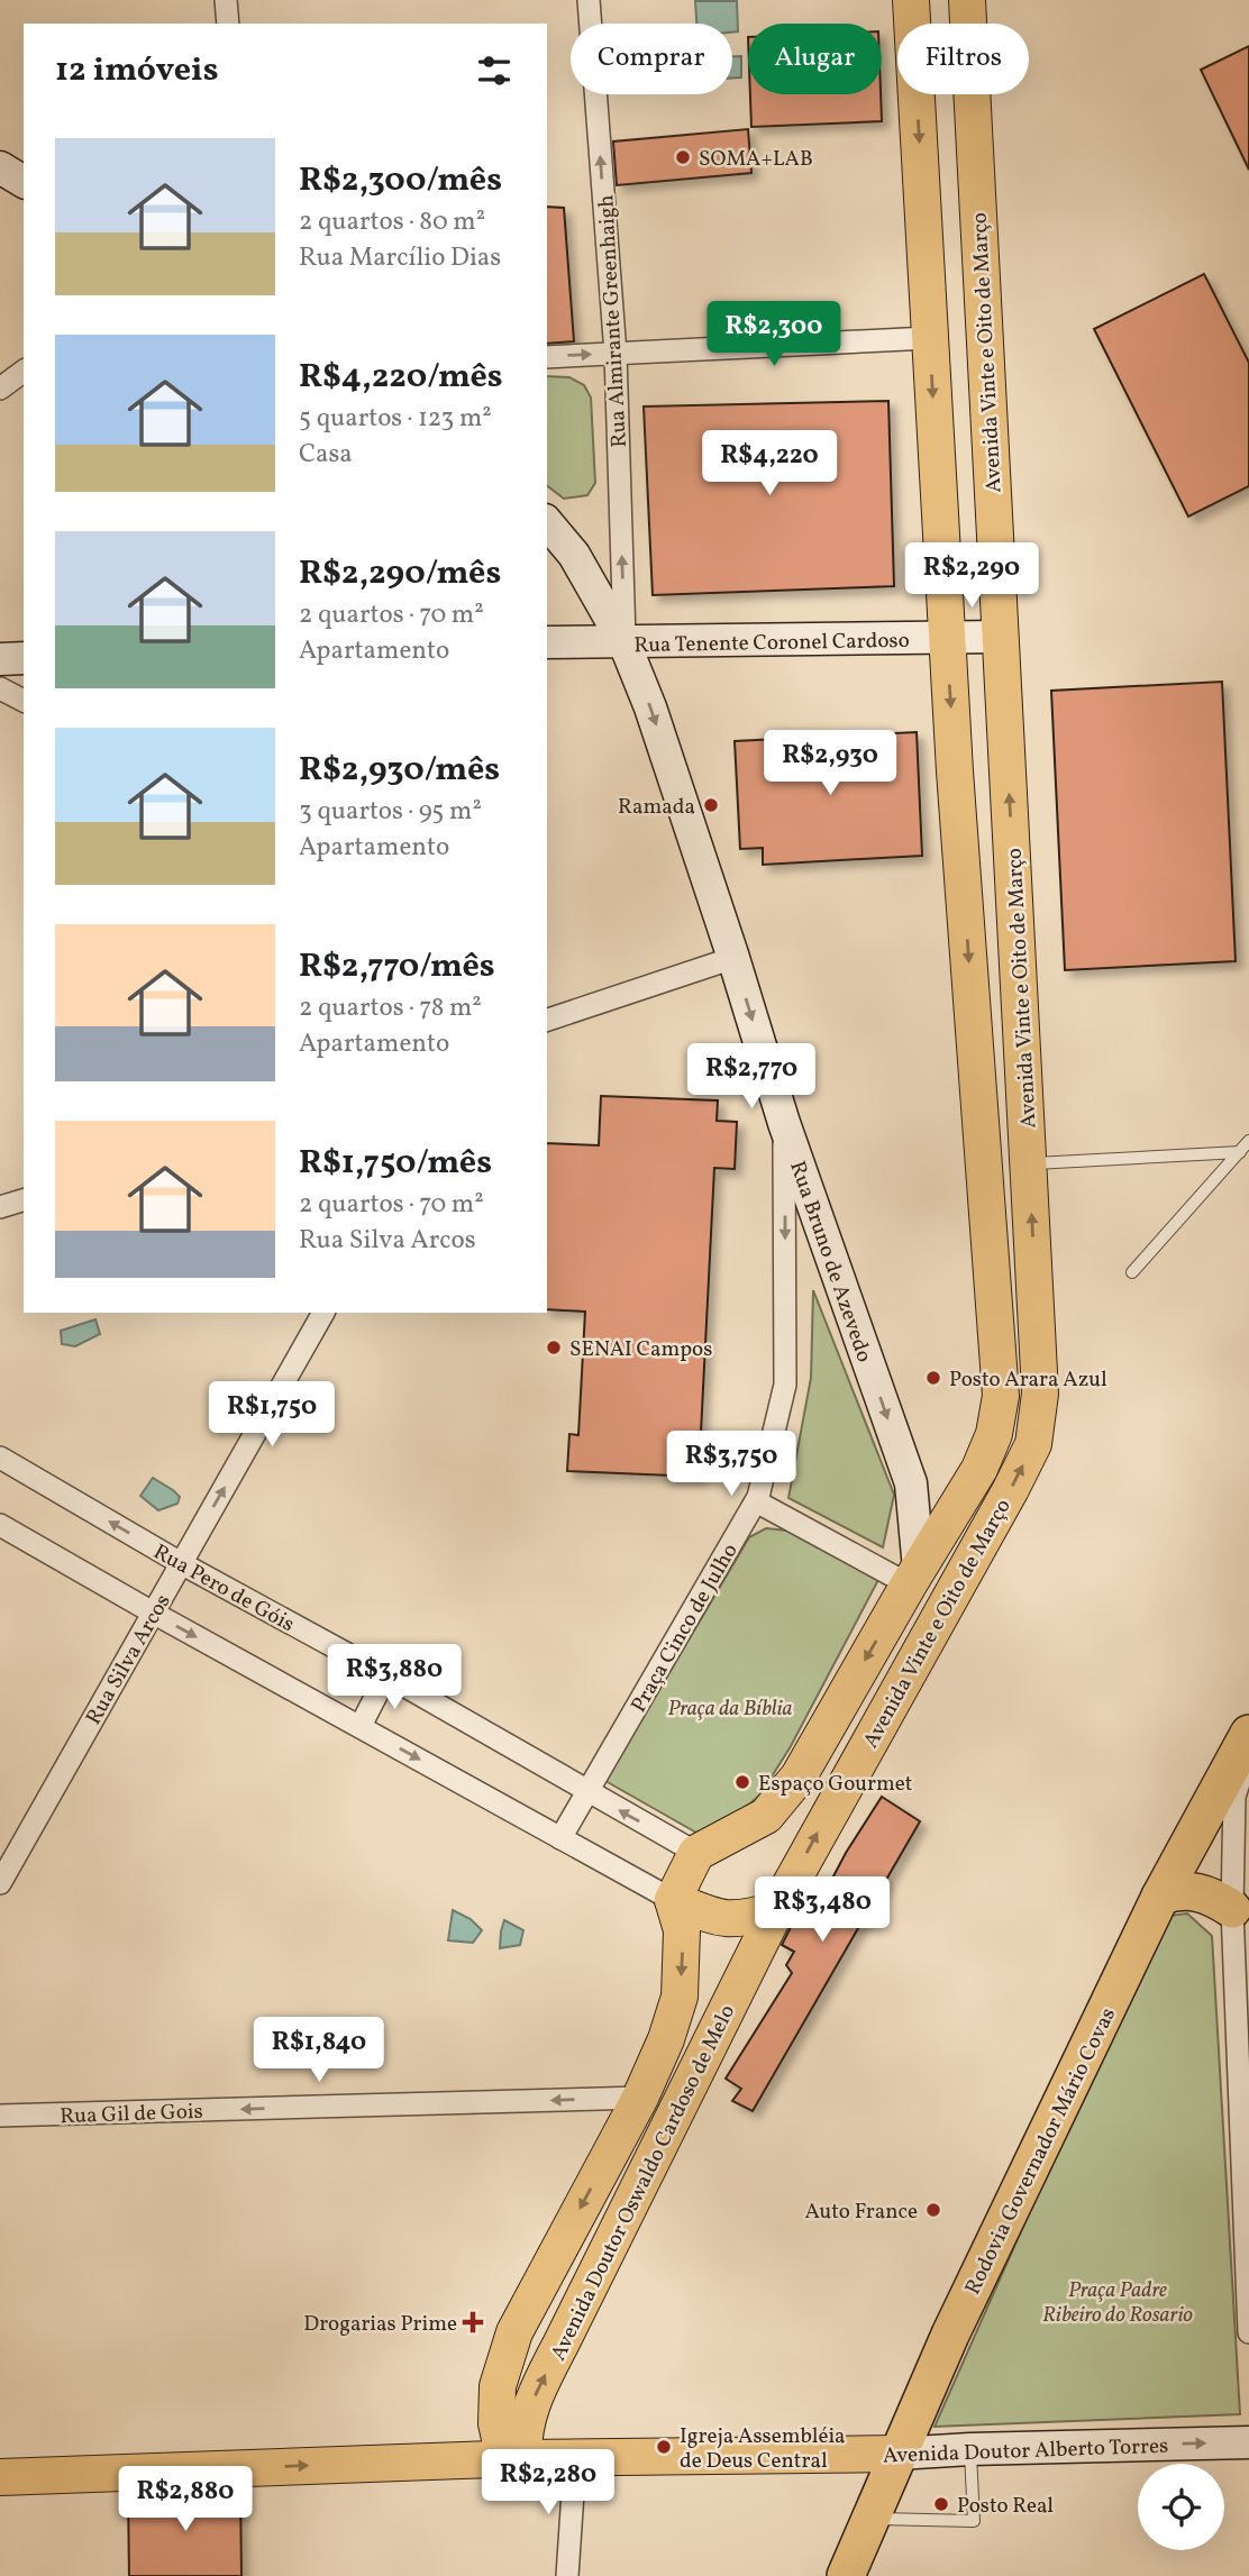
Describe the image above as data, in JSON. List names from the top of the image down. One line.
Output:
{"streets":{"highway":["Rodovia Governador Mário Covas"],"main road":["Avenida Vinte e Oito de Março","Rua Tenente Coronel Cardoso","Rua Bruno de Azevedo","Avenida Doutor Oswaldo Cardoso de Melo","Avenida Doutor Alberto Torres"],"street":["Rua Almirante Greenhaigh","Rua Pero de Góis","Praça Cinco de Julho","Rua Silva Arcos","Rua Gil de Gois"]},"crossings":[["Rua Almirante Greenhaigh","Rua Tenente Coronel Cardoso"],["Rua Almirante Greenhaigh","Rua Bruno de Azevedo"],["Avenida Vinte e Oito de Março","Rua Tenente Coronel Cardoso"],["Avenida Vinte e Oito de Março","Rua Bruno de Azevedo"],["Avenida Vinte e Oito de Março","Avenida Doutor Oswaldo Cardoso de Melo"],["Rua Tenente Coronel Cardoso","Rua Bruno de Azevedo"],["Rua Bruno de Azevedo","Praça Cinco de Julho"],["Rua Pero de Góis","Praça Cinco de Julho"],["Rua Pero de Góis","Rua Silva Arcos"],["Rua Gil de Gois","Avenida Doutor Oswaldo Cardoso de Melo"],["Rodovia Governador Mário Covas","Avenida Doutor Alberto Torres"],["Avenida Doutor Oswaldo Cardoso de Melo","Avenida Doutor Alberto Torres"]],"one_way":["Rua Almirante Greenhaigh","Rua Bruno de Azevedo","Praça Cinco de Julho","Rua Silva Arcos","Rua Gil de Gois","Avenida Doutor Alberto Torres"],"parks":["Praça da Bíblia","Praça Padre Ribeiro do Rosario"],"places":{"other":["SOMA+LAB","Ramada","SENAI Campos","Posto Arara Azul","Espaço Gourmet","Auto France","Igreja Assembléia de Deus Central","Posto Real"],"health":["Drogarias Prime"]},"page":{"chip":["Comprar","Alugar","Filtros"],"heading":"12 imóveis","list":[{"name":"R$2,300/mês","note":"2 quartos · 80 m² · Rua Marcílio Dias"},{"name":"R$4,220/mês","note":"5 quartos · 123 m² · Casa"},{"name":"R$2,290/mês","note":"2 quartos · 70 m² · Apartamento"},{"name":"R$2,930/mês","note":"3 quartos · 95 m² · Apartamento"},{"name":"R$2,770/mês","note":"2 quartos · 78 m² · Apartamento"},{"name":"R$1,750/mês","note":"2 quartos · 70 m² · Rua Silva Arcos"}],"price":["R$2,300","R$4,220","R$2,290","R$2,930","R$2,770","R$1,750","R$3,750","R$3,880","R$3,480","R$1,840","R$2,280","R$2,880"]}}
